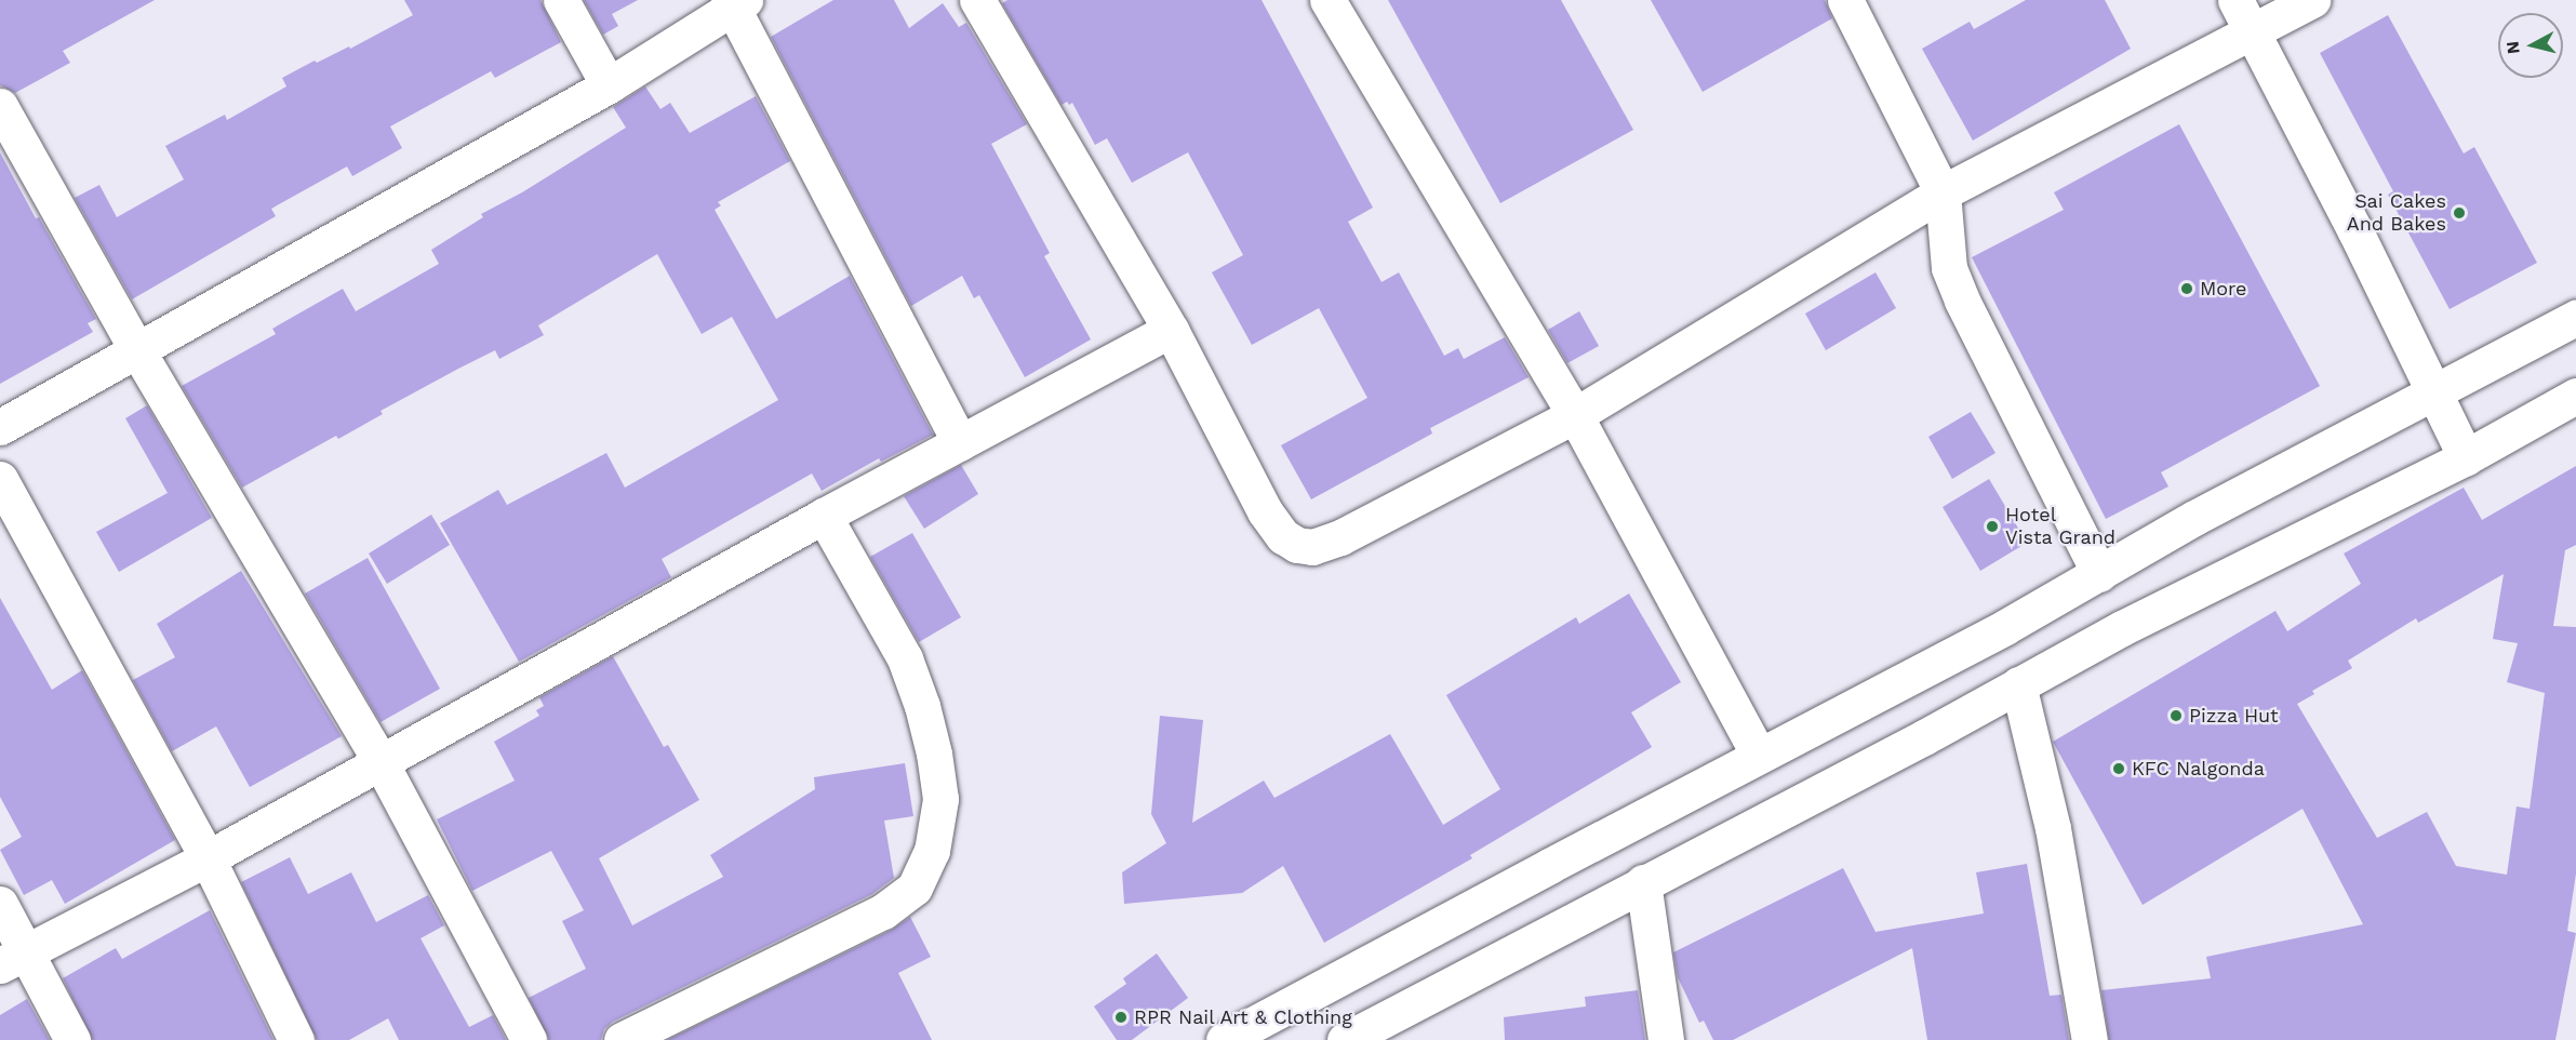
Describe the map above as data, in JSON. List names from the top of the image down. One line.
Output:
{"places":["Sai Cakes And Bakes","More","Hotel Vista Grand","Pizza Hut","KFC Nalgonda","RPR Nail Art & Clothing"],"north":"left"}
